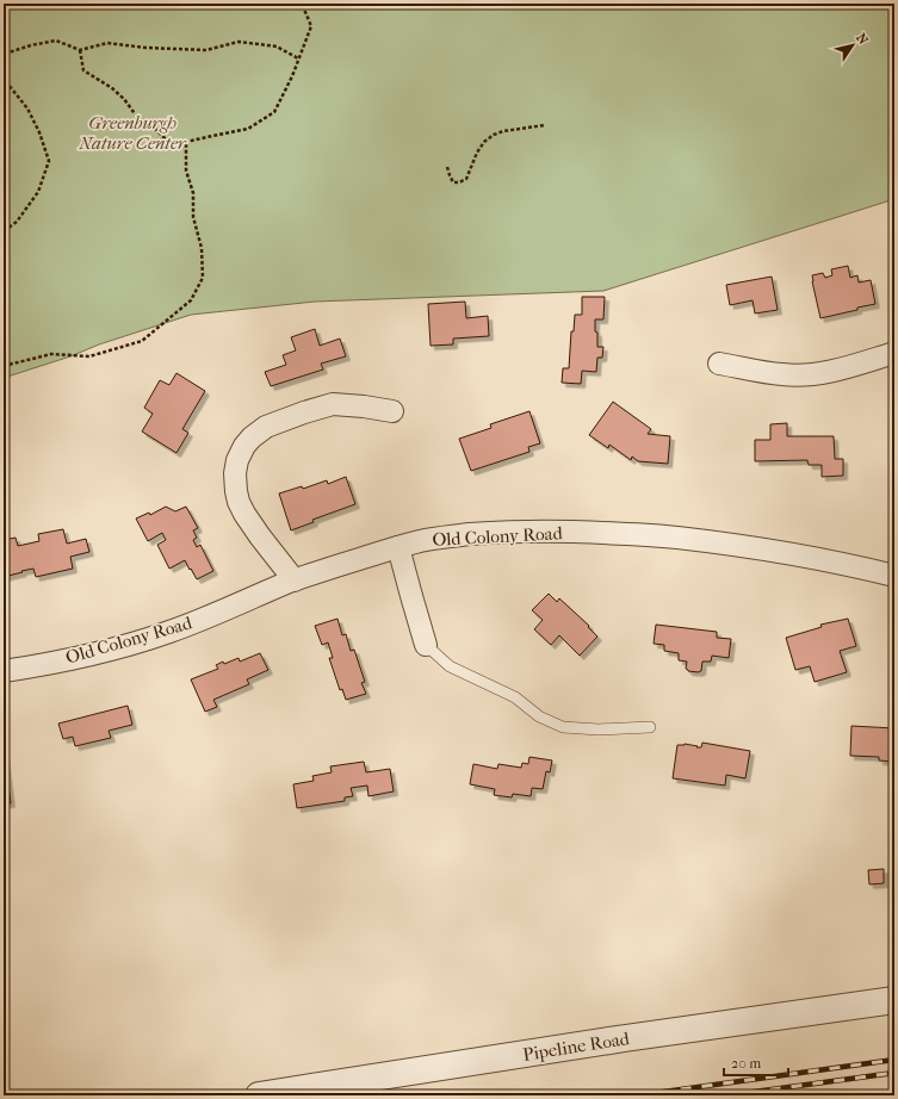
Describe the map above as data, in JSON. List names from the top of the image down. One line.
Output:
{"streets":{"street":["Old Colony Road","Pipeline Road"]},"parks":["Greenburgh Nature Center"],"scale_bar":"20 m","north":"top right"}
